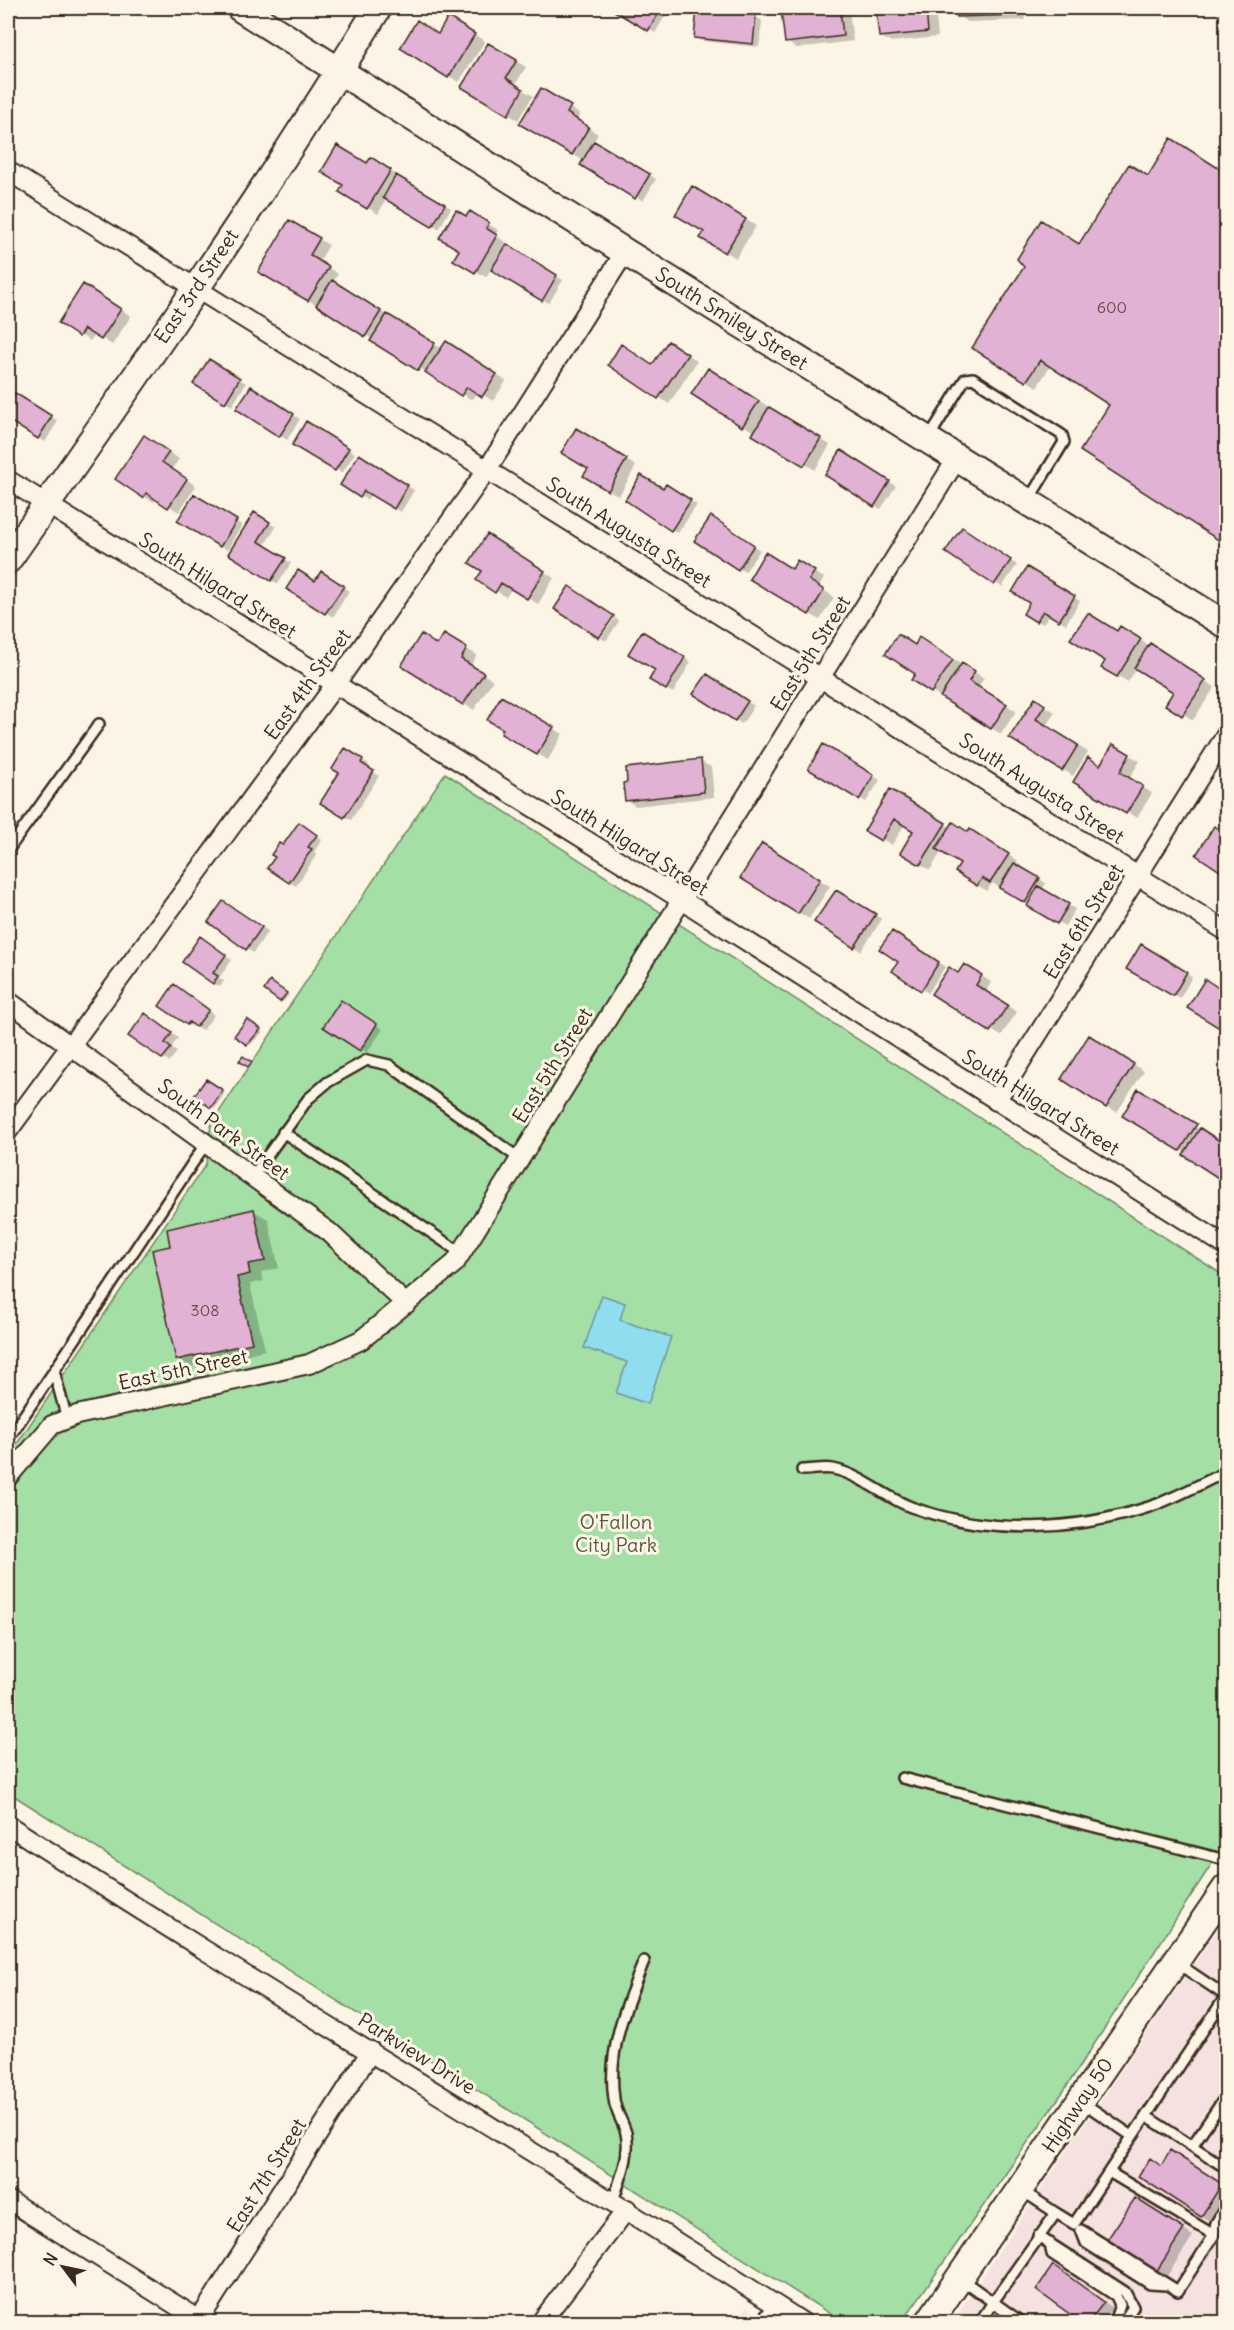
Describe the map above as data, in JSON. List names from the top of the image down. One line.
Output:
{"streets":{"street":["East 3rd Street","South Smiley Street","South Augusta Street","South Hilgard Street","East 5th Street","East 4th Street","East 6th Street","South Park Street","Parkview Drive","Highway 50","East 7th Street"]},"crossings":[["East 3rd Street","South Smiley Street"],["East 3rd Street","South Augusta Street"],["East 3rd Street","South Hilgard Street"],["South Smiley Street","East 5th Street"],["South Smiley Street","East 4th Street"],["South Augusta Street","East 5th Street"],["South Augusta Street","East 4th Street"],["South Augusta Street","East 6th Street"],["South Hilgard Street","East 5th Street"],["South Hilgard Street","East 4th Street"],["South Hilgard Street","East 6th Street"],["East 5th Street","South Park Street"],["East 4th Street","South Park Street"],["Parkview Drive","East 7th Street"]],"parks":["O'Fallon City Park"],"house_numbers":["600","308"],"north":"top left"}
